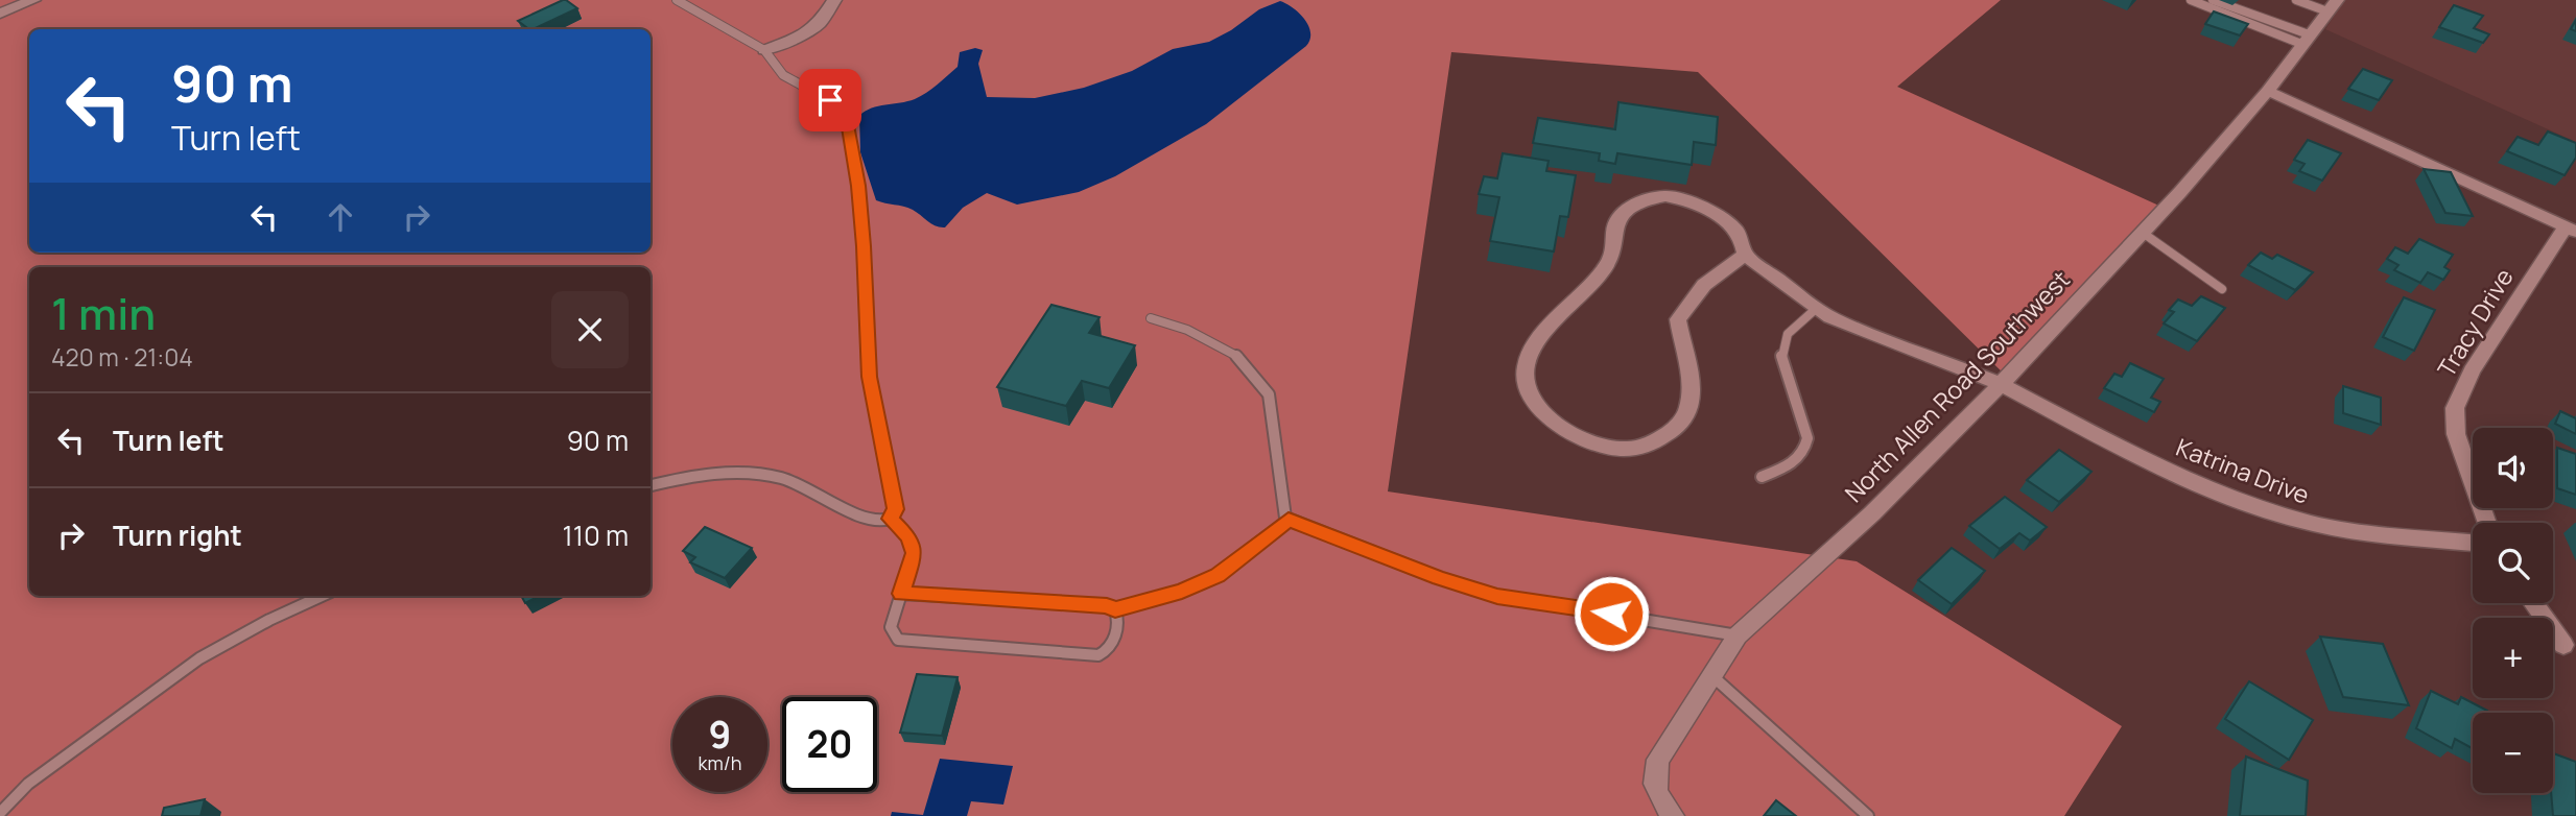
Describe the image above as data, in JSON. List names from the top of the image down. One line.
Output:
{"streets":{"street":["Tracy Drive","North Allen Road Southwest","Katrina Drive"]},"crossings":[["North Allen Road Southwest","Katrina Drive"]],"page":{"turn":["90 m","Turn left"],"heading":["1 min","420 m · 21:04"],"list":[{"name":"Turn left","value":"90 m"},{"name":"Turn right","value":"110 m"}],"map_buttons":["+","−"],"speed":"9 km/h","limit":"20"}}
